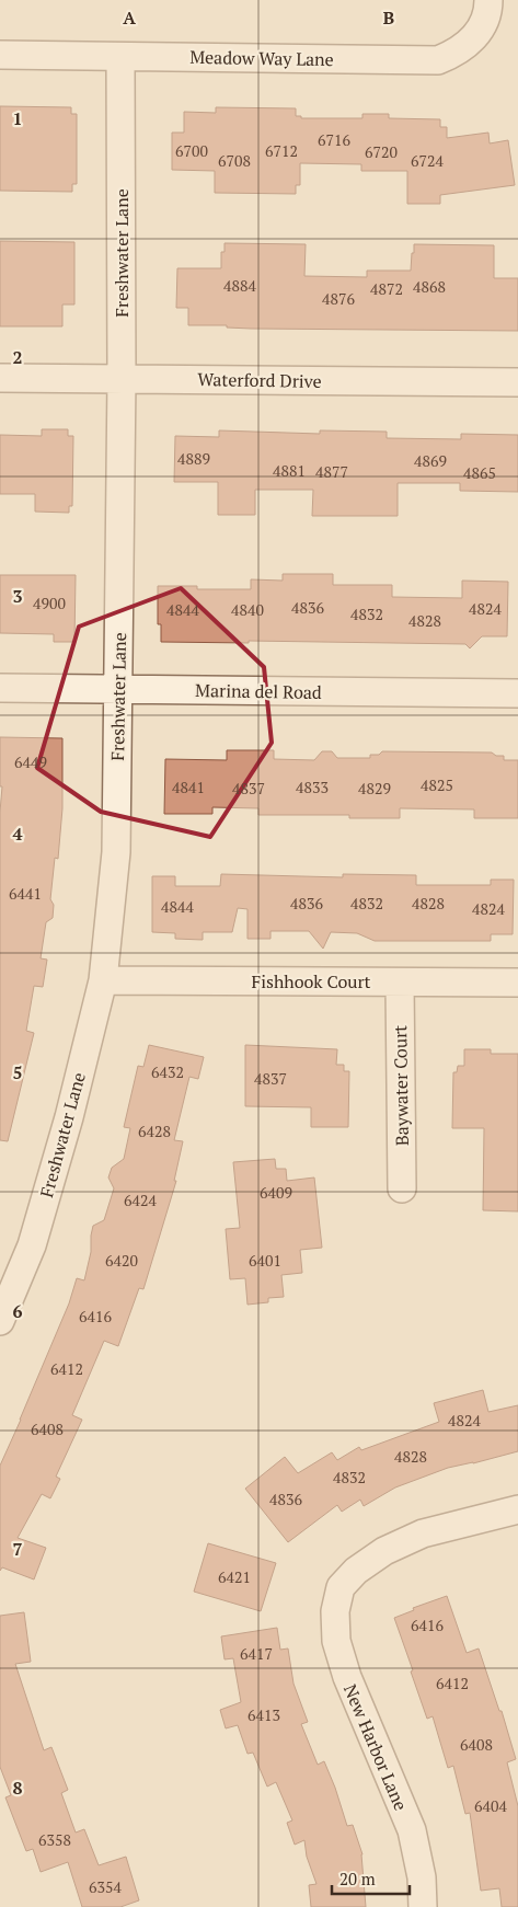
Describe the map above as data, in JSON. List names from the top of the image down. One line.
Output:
{"streets":{"street":["Meadow Way Lane","Freshwater Lane","Waterford Drive","Marina del Road","Fishhook Court","Baywater Court","New Harbor Lane"]},"crossings":[["Meadow Way Lane","Freshwater Lane"],["Freshwater Lane","Waterford Drive"],["Freshwater Lane","Marina del Road"],["Freshwater Lane","Fishhook Court"],["Fishhook Court","Baywater Court"]],"house_numbers":["6716","6700","6712","6720","6708","6724","4884","4868","4872","4876","4889","4869","4881","4877","4865","4900","4836","4824","4844","4840","4832","4828","6449","4825","4841","4833","4837","4829","6441","4836","4832","4828","4844","4824","6432","4837","6428","6409","6424","6420","6401","6416","6412","4824","6408","4828","4832","4836","6421","6416","6417","6412","6413","6408","6404","6358","6354"],"scale_bar":"20 m","grid":{"columns":["A","B"],"rows":["1","2","3","4","5","6","7","8"]}}
